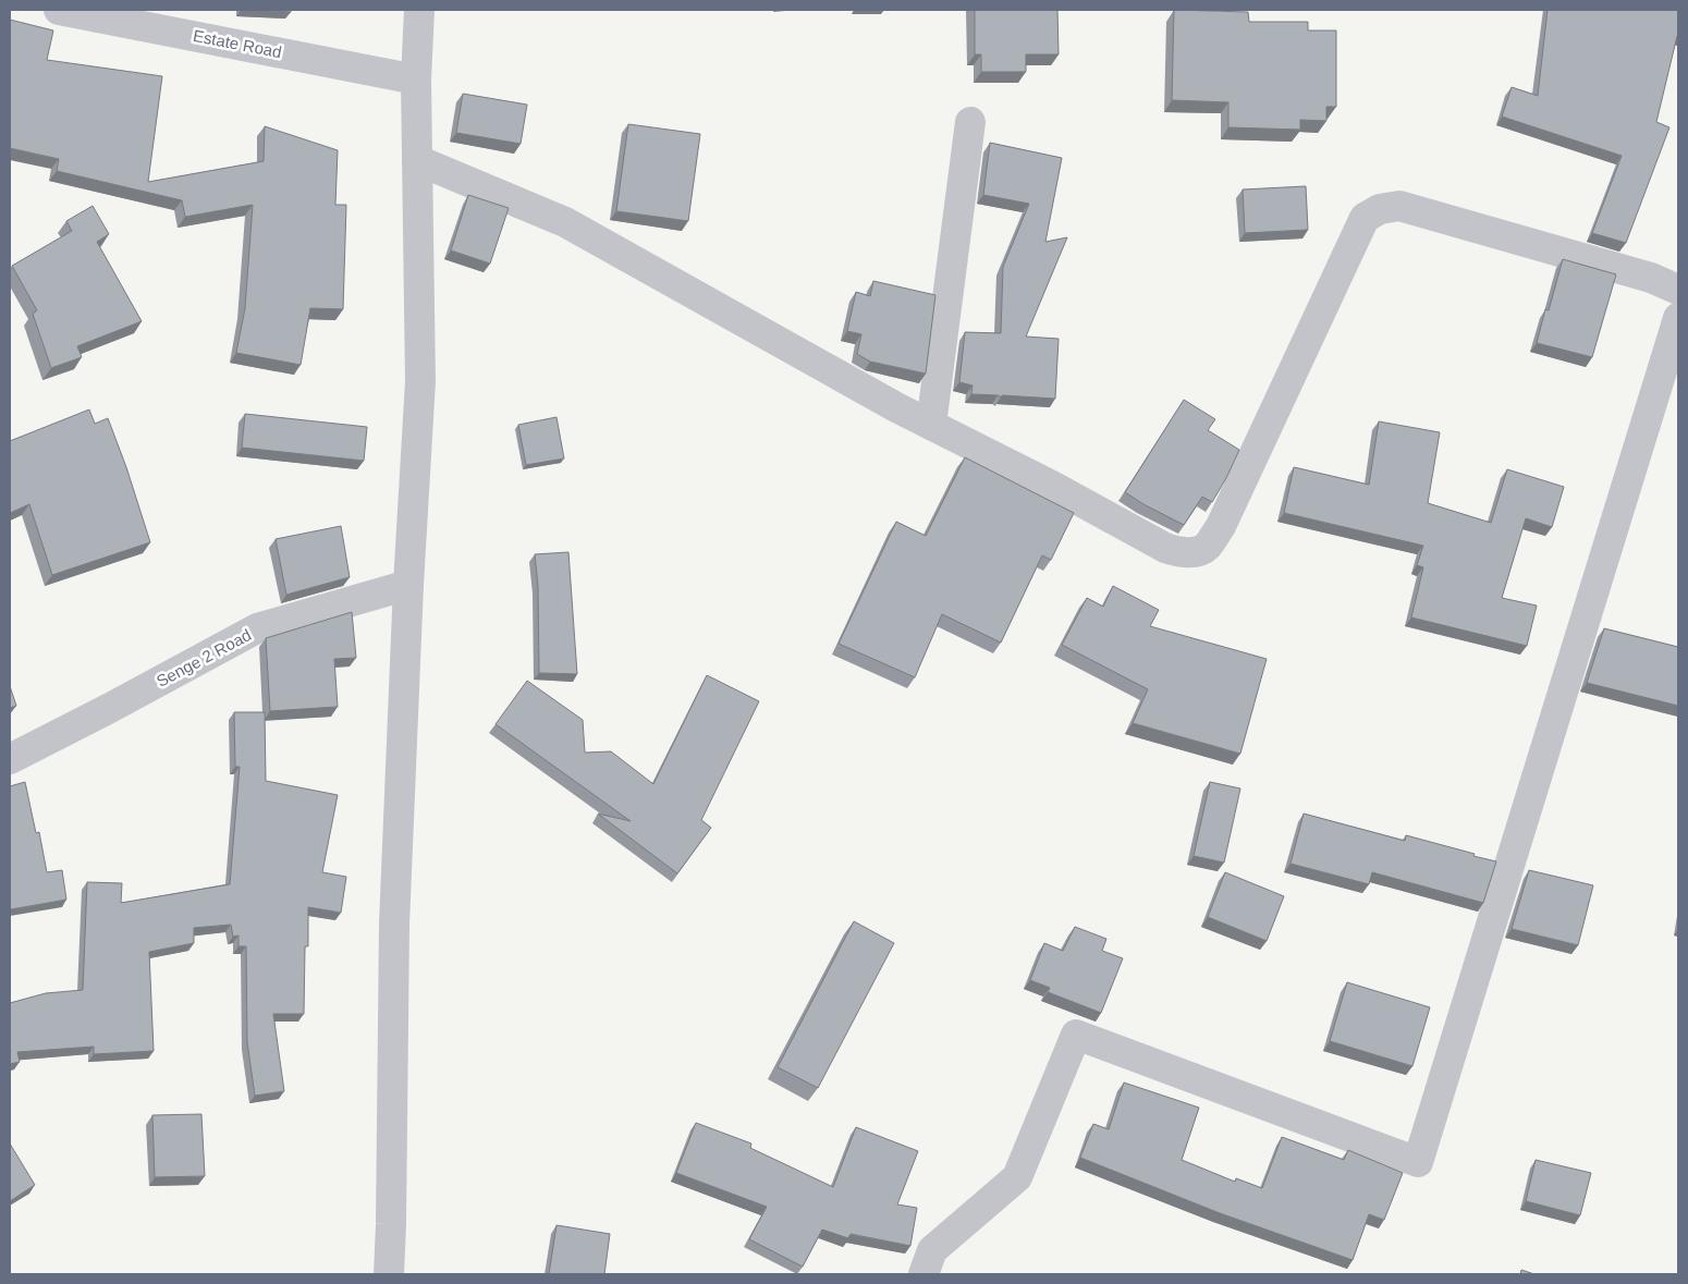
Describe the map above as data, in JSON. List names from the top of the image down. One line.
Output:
{"streets":{"street":["Estate Road","Senge 2 Road"]}}
